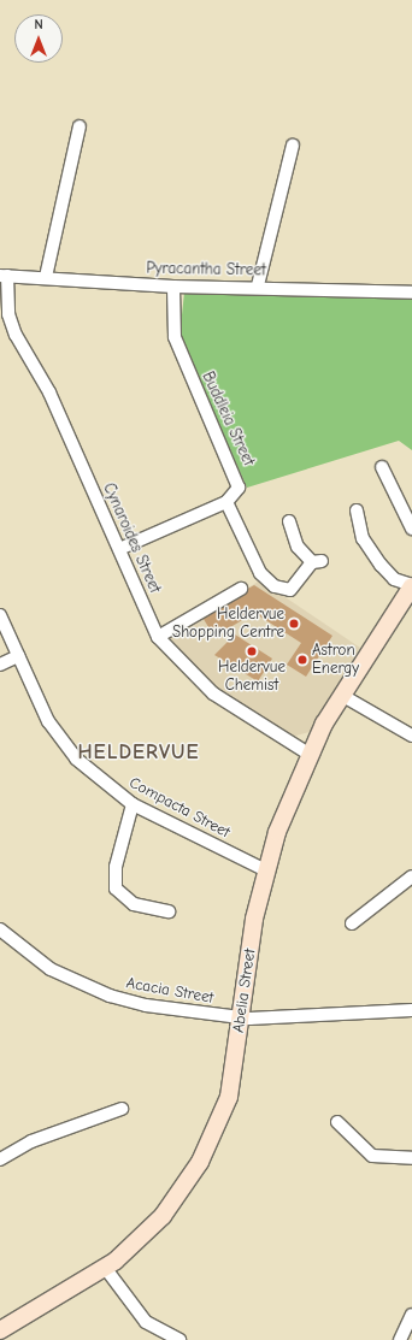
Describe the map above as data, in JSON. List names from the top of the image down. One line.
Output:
{"streets":{"street":["Pyracantha Street","Buddleia Street","Cynaroides Street","Compacta Street","Acacia Street","Abelia Street"]},"crossings":[["Pyracantha Street","Buddleia Street"],["Pyracantha Street","Cynaroides Street"],["Cynaroides Street","Abelia Street"],["Compacta Street","Abelia Street"],["Acacia Street","Abelia Street"]],"districts":["HELDERVUE"],"places":["Heldervue Shopping Centre","Heldervue Chemist","Astron Energy"],"north":"top"}
